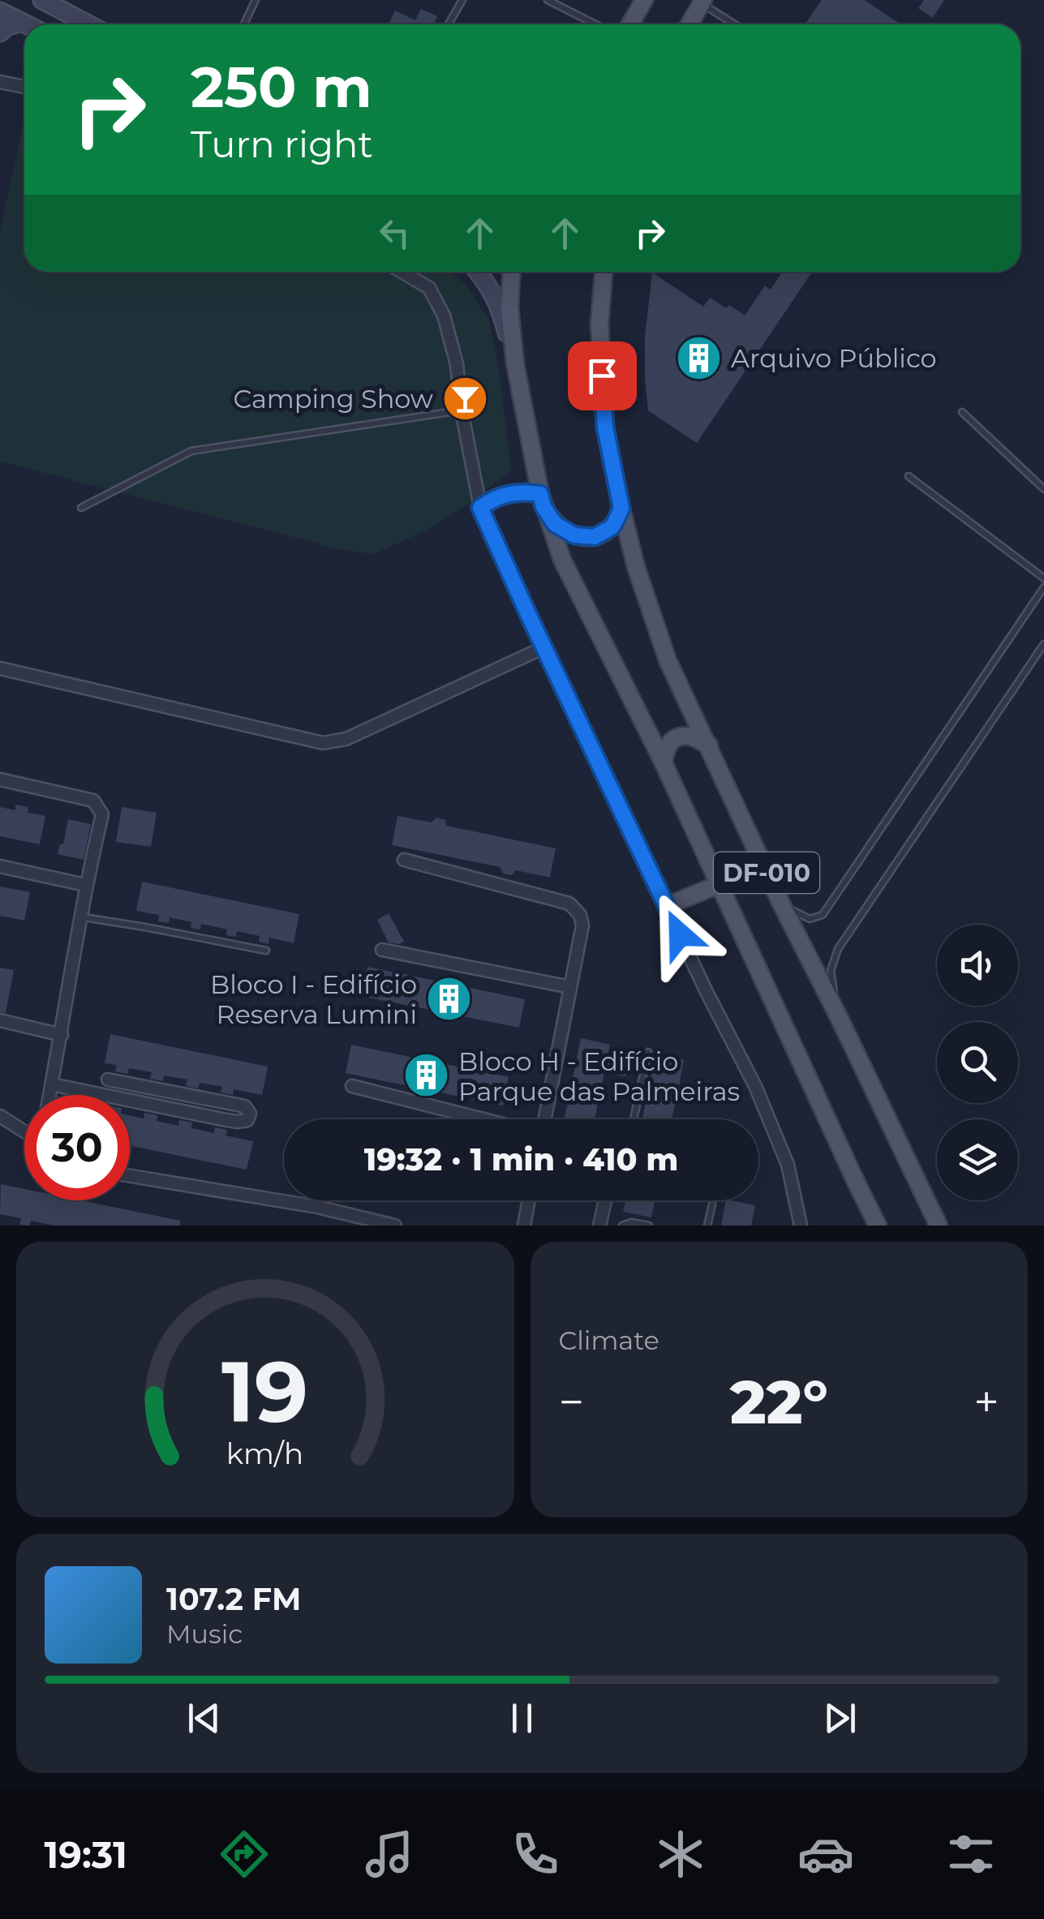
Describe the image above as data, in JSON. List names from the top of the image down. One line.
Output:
{"streets":{"main road":["DF-010"]},"places":{"building":["Arquivo Público","Bloco I - Edifício Reserva Lumini","Bloco H - Edifício Parque das Palmeiras"],"bar":["Camping Show"]},"page":{"turn":["250 m","Turn right"],"limit":"30","trip":"19:32 · 1 min · 410 m","tile":"Climate","heat":["−","22°","+"],"song":["107.2 FM","Music"],"tabs":"19:31","gauge":["19","km/h"]}}
